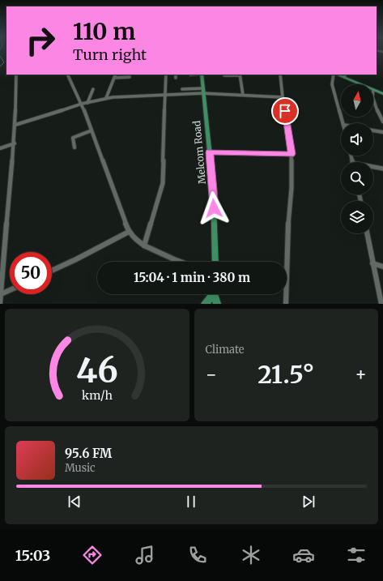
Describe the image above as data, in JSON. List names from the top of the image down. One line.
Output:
{"streets":{"main road":["Melcom Road"]},"north":"top","page":{"turn":["110 m","Turn right"],"limit":"50","trip":"15:04 · 1 min · 380 m","tile":"Climate","heat":["−","21.5°","+"],"song":["95.6 FM","Music"],"tabs":"15:03","gauge":["46","km/h"]}}
